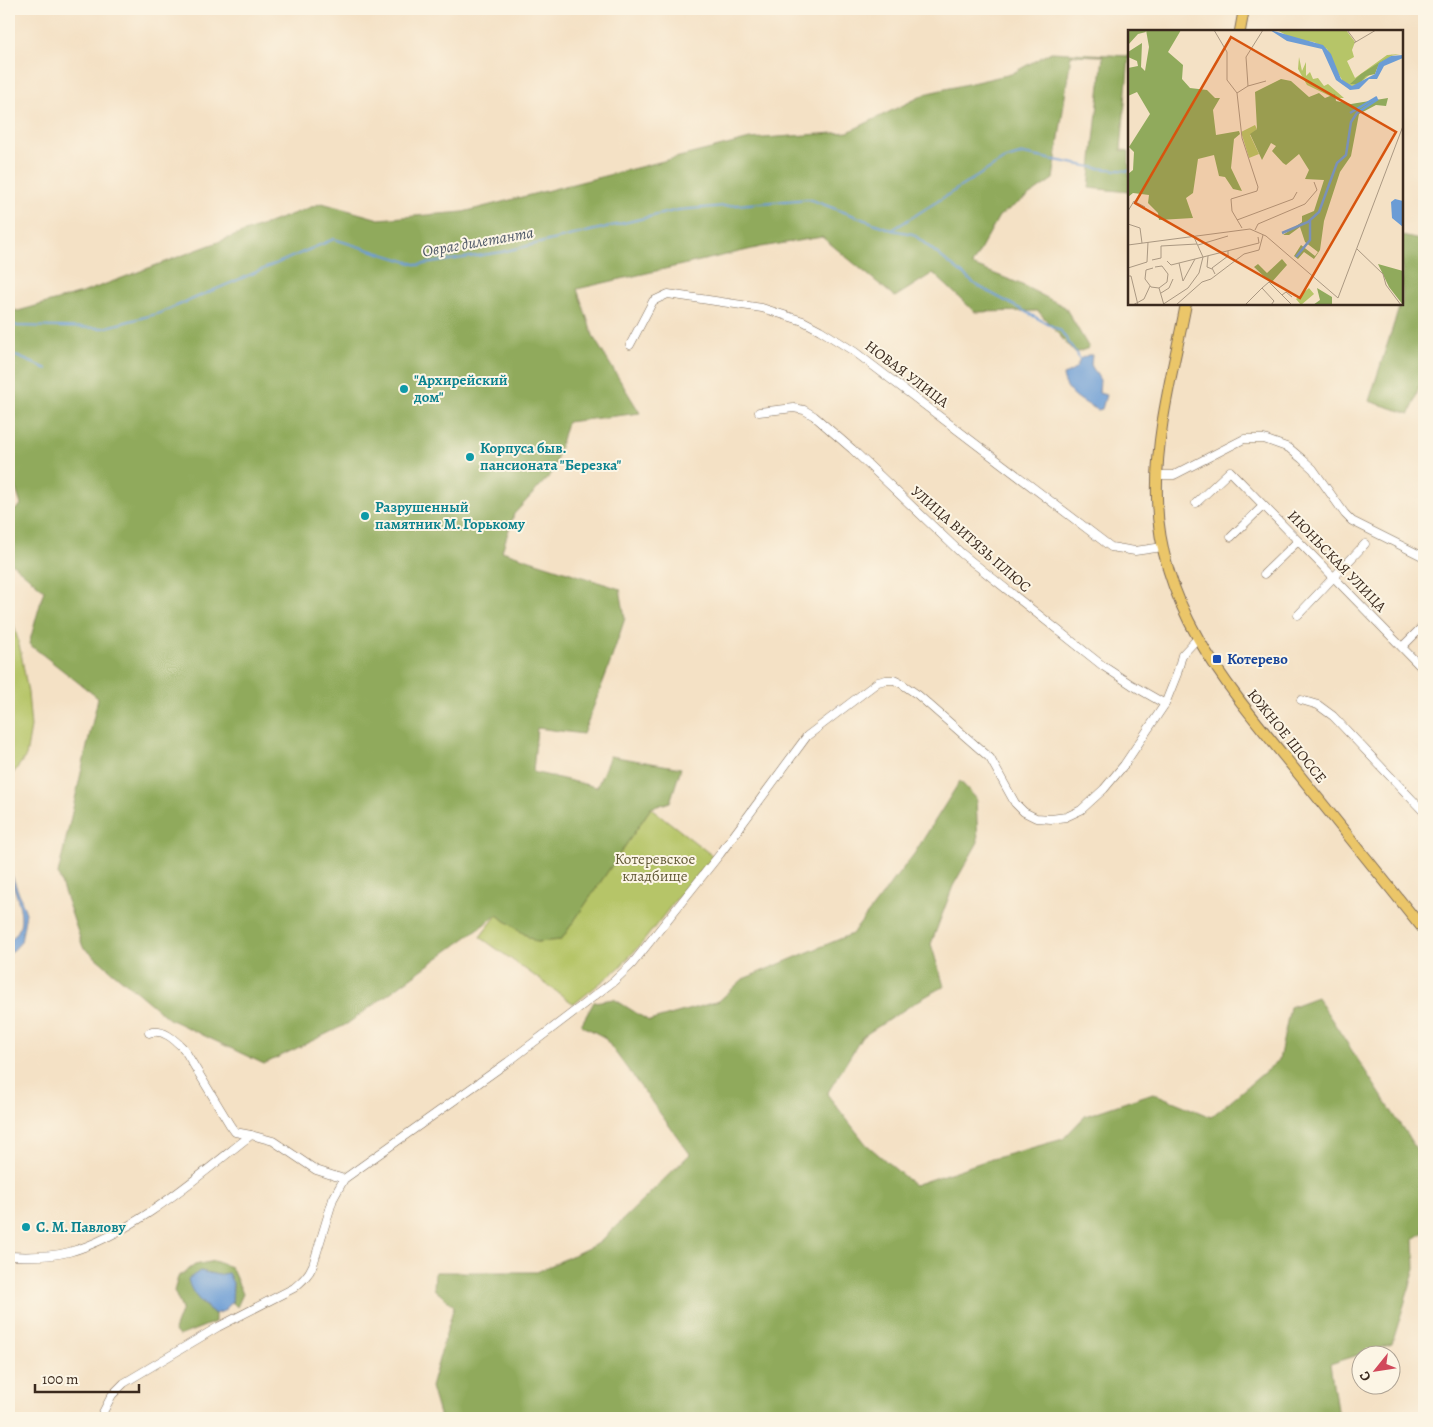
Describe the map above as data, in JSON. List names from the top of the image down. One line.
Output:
{"streets":{"main road":["ЮЖНОЕ ШОССЕ"],"street":["НОВАЯ УЛИЦА","УЛИЦА ВИТЯЗЬ ПЛЮС","ИЮНЬСКАЯ УЛИЦА"]},"crossings":[["НОВАЯ УЛИЦА","ЮЖНОЕ ШОССЕ"]],"water":["Овраг дилетанта"],"parks":["Котеревское кладбище"],"places":{"other":["\"Архирейский дом\"","Корпуса быв. пансионата \"Березка\"","Разрушенный памятник М. Горькому","С. М. Павлову"],"transit":["Котерево"]},"scale_bar":"100 m","north":"bottom left"}
